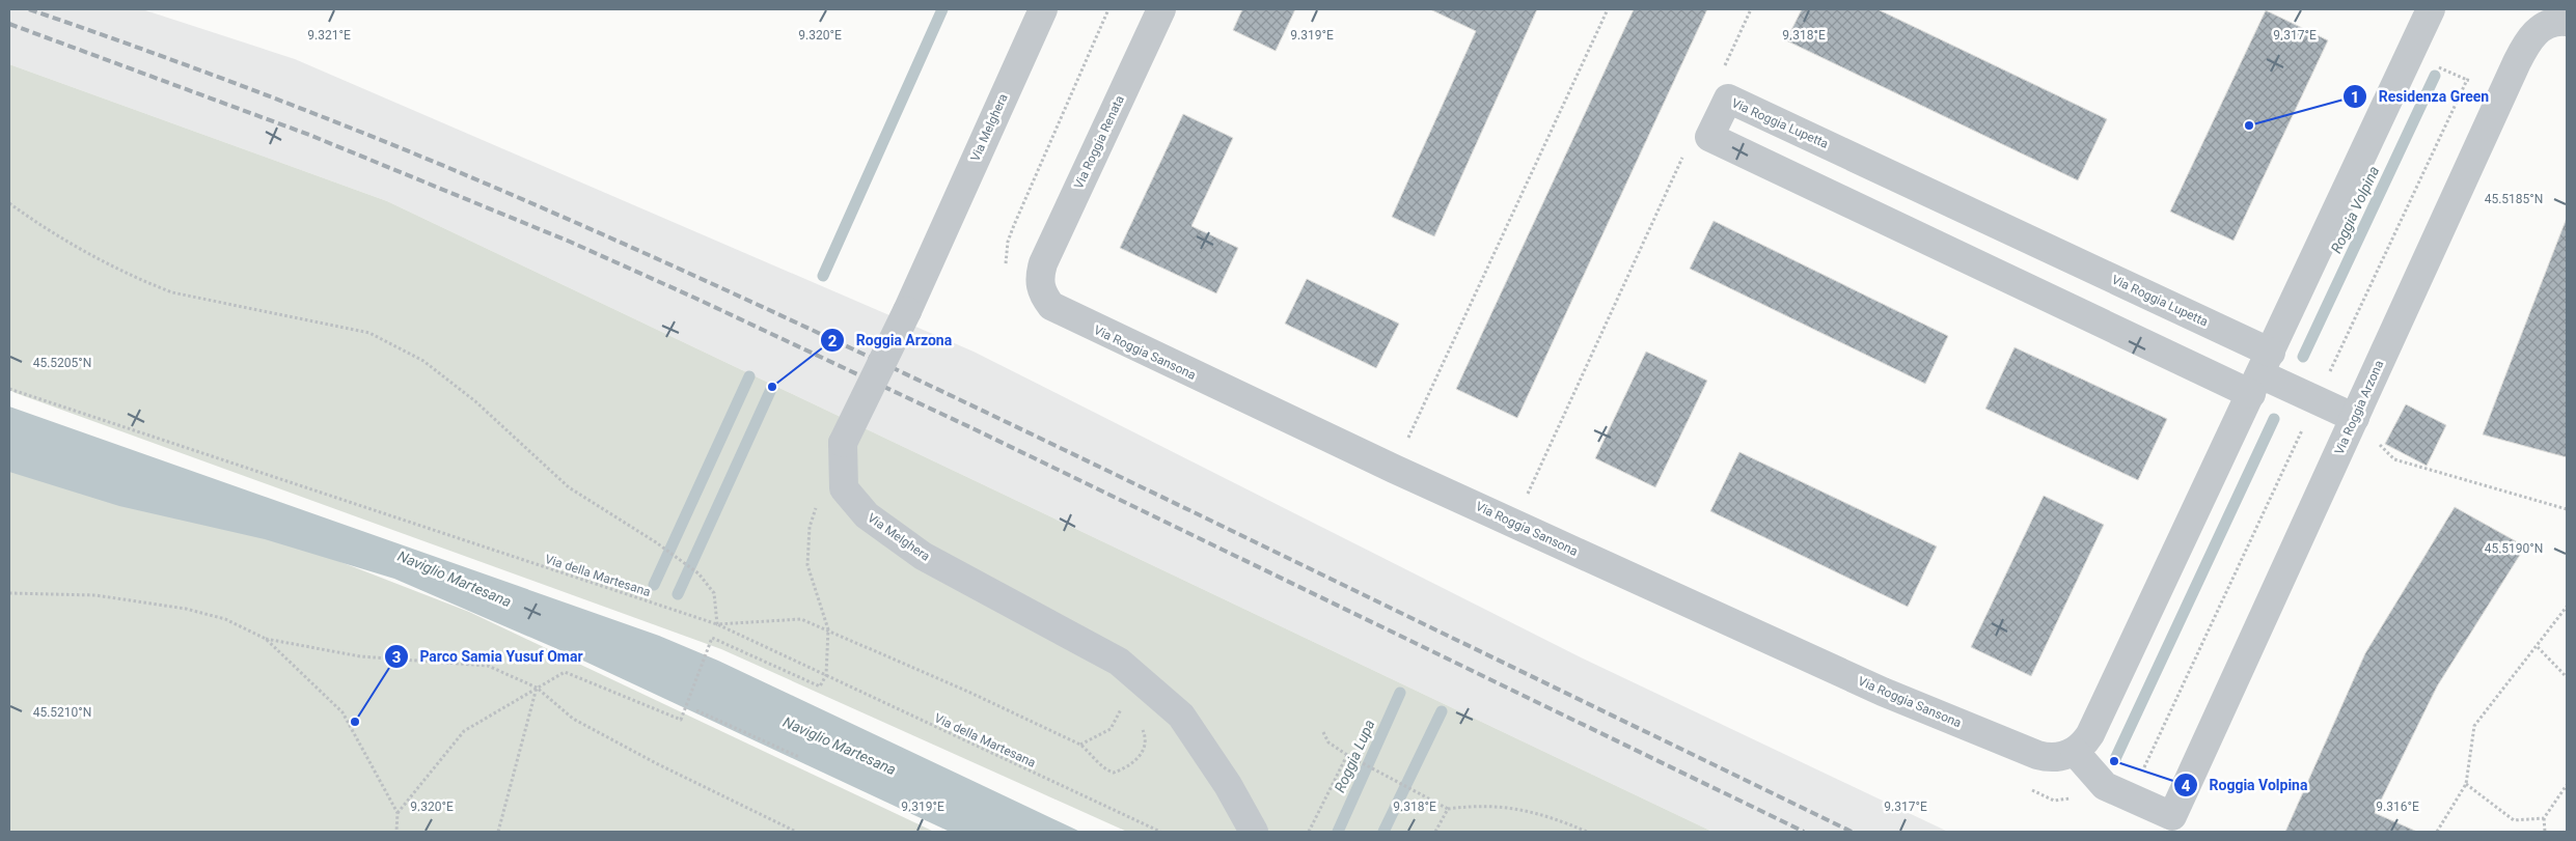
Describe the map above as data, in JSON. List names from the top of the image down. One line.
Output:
{"streets":{"street":["Via Roggia Lupetta","Via Melghera","Via Roggia Renata","Via Roggia Sansona","Via Roggia Arzona"],"path":["Via della Martesana"]},"crossings":[["Via Roggia Renata","Via Roggia Sansona"],["Via Roggia Sansona","Via Roggia Arzona"]],"water":["Roggia Volpina","Naviglio Martesana","Roggia Lupa"],"places":["Residenza Green","Roggia Arzona","Parco Samia Yusuf Omar","Roggia Volpina"],"coordinates":["9.319°E","9.318°E","9.317°E","9.321°E","9.320°E","45.5185°N","45.5205°N","45.5190°N","45.5210°N","9.316°E"]}
